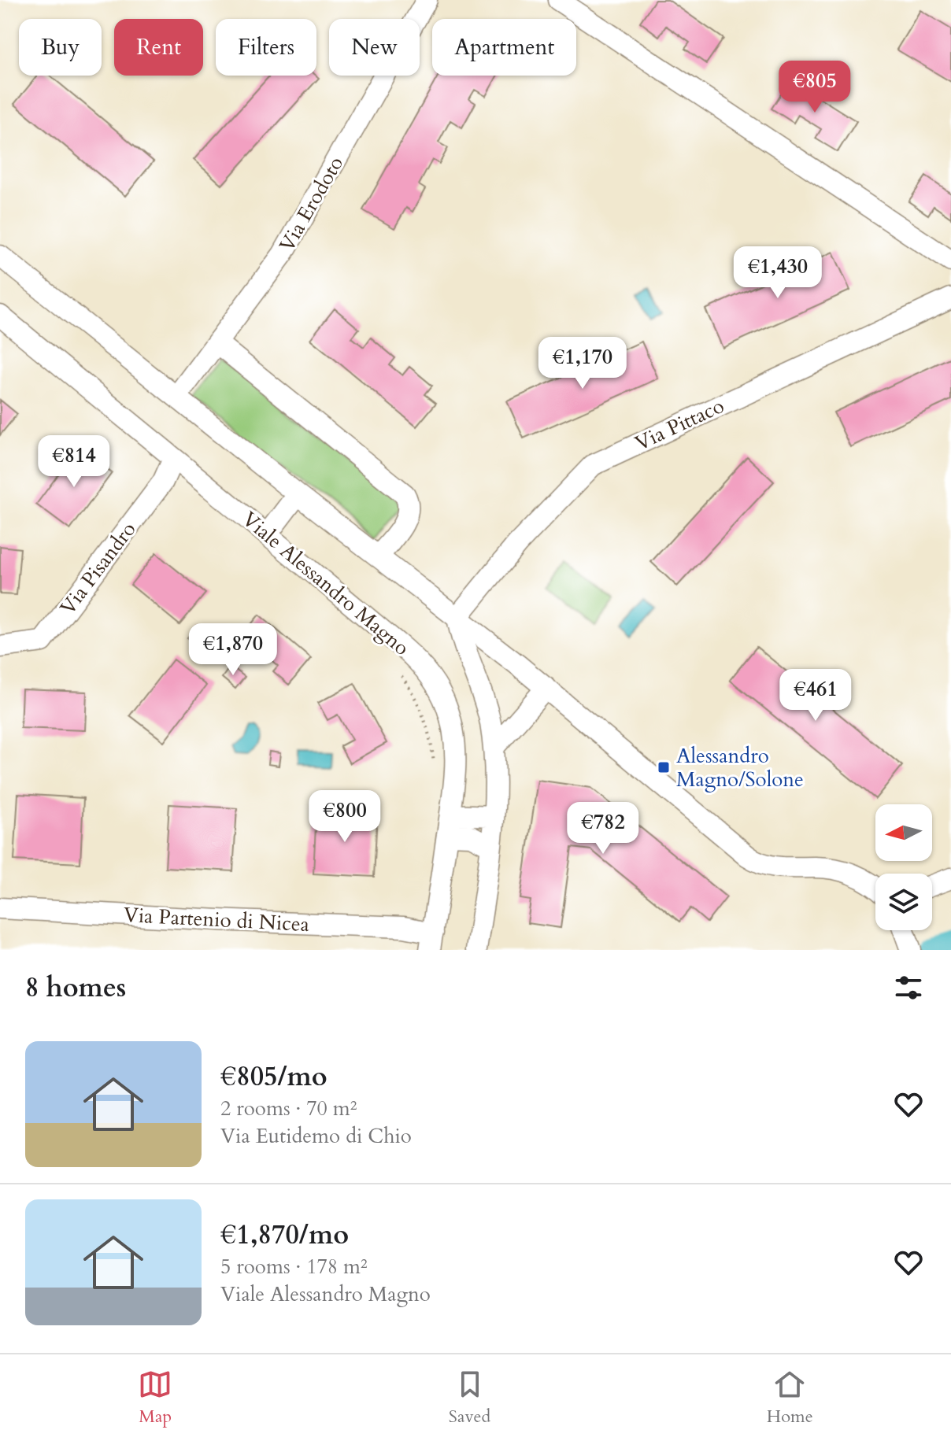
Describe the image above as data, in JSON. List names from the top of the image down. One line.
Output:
{"streets":{"street":["Via Erodoto","Via Pittaco","Via Pisandro","Viale Alessandro Magno","Via Partenio di Nicea"]},"crossings":[["Via Pisandro","Viale Alessandro Magno"],["Viale Alessandro Magno","Via Partenio di Nicea"]],"places":{"transit":["Alessandro Magno/Solone"]},"north":"left","page":{"chip":["Buy","Rent","Filters","New","Apartment"],"price":["€805","€1,430","€1,170","€814","€1,870","€461","€800","€782"],"heading":"8 homes","list":[{"name":"€805/mo","note":"2 rooms · 70 m² · Via Eutidemo di Chio"},{"name":"€1,870/mo","note":"5 rooms · 178 m² · Viale Alessandro Magno"}],"tabs":["Map","Saved","Home"]}}
